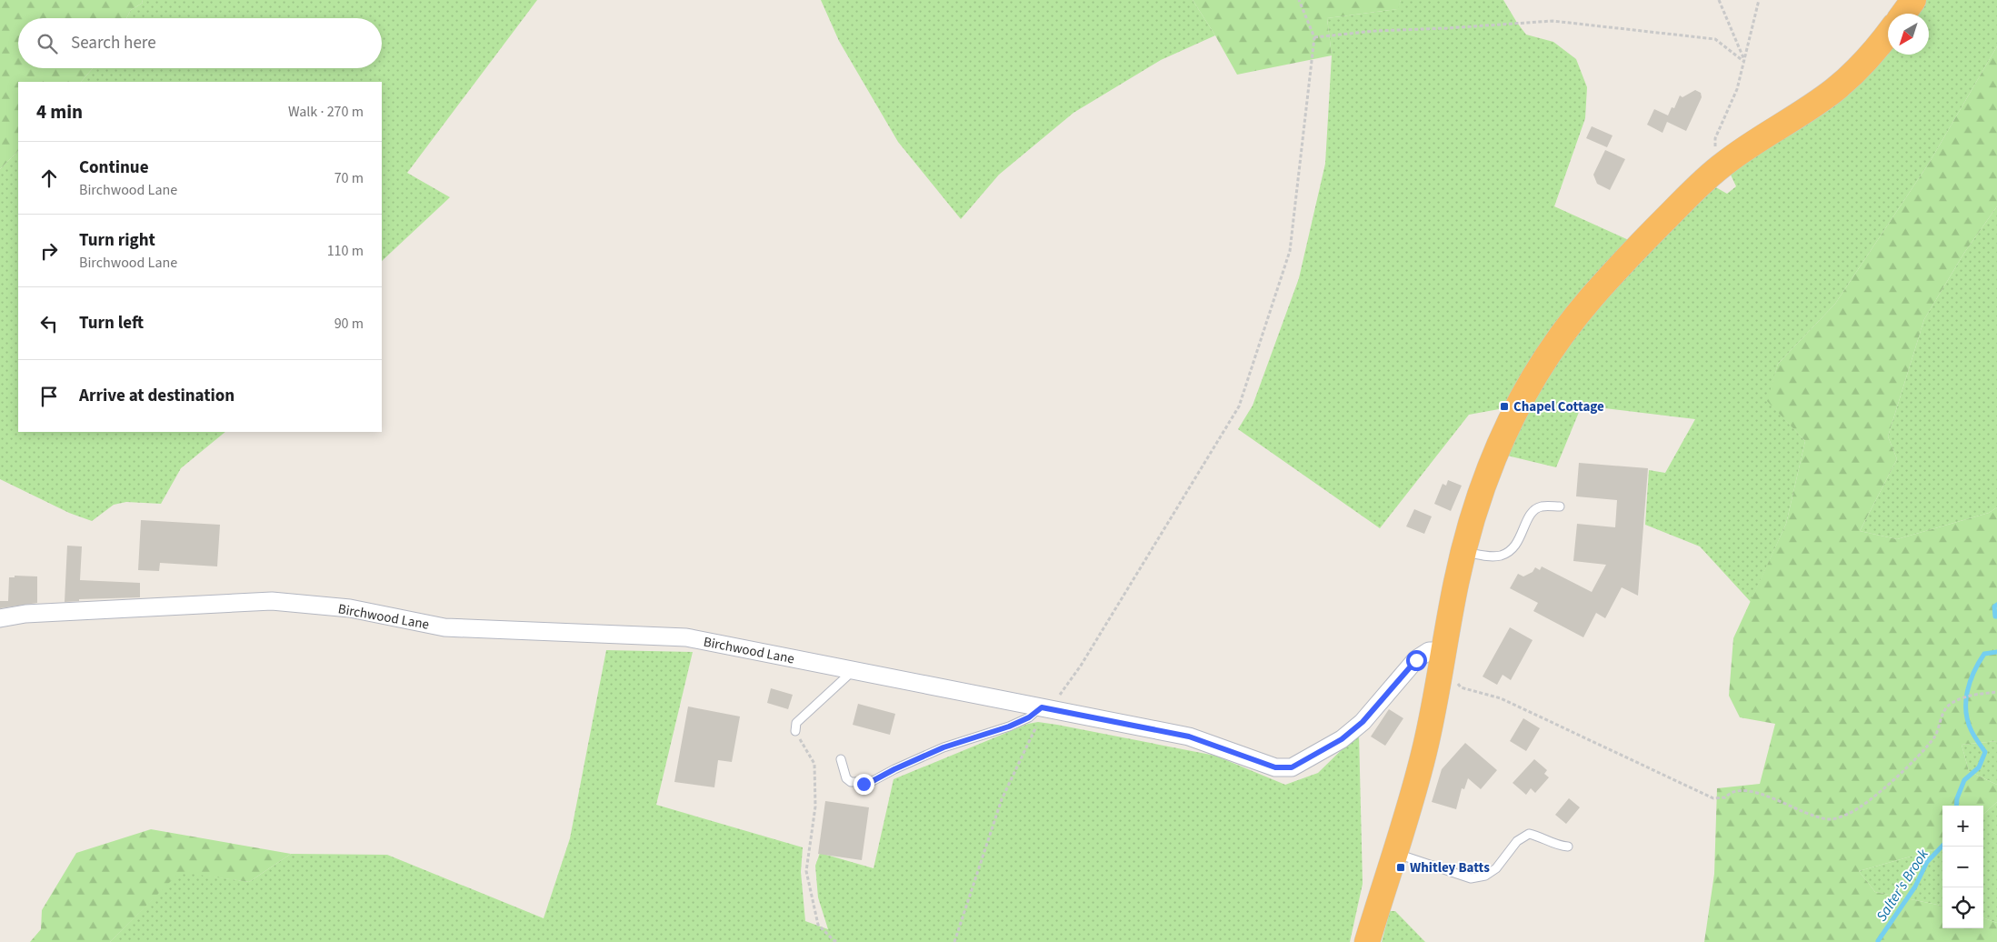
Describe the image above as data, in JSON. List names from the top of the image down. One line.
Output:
{"streets":{"street":["Birchwood Lane"]},"water":["Salter's Brook"],"places":{"transit":["Chapel Cottage","Whitley Batts"]},"north":"bottom left","page":{"search":"Search here","heading":["4 min","Walk · 270 m"],"list":[["Continue","Birchwood Lane","70 m"],["Turn right","Birchwood Lane","110 m"],["Turn left","90 m"],"Arrive at destination"],"map_buttons":["+","−"]}}
